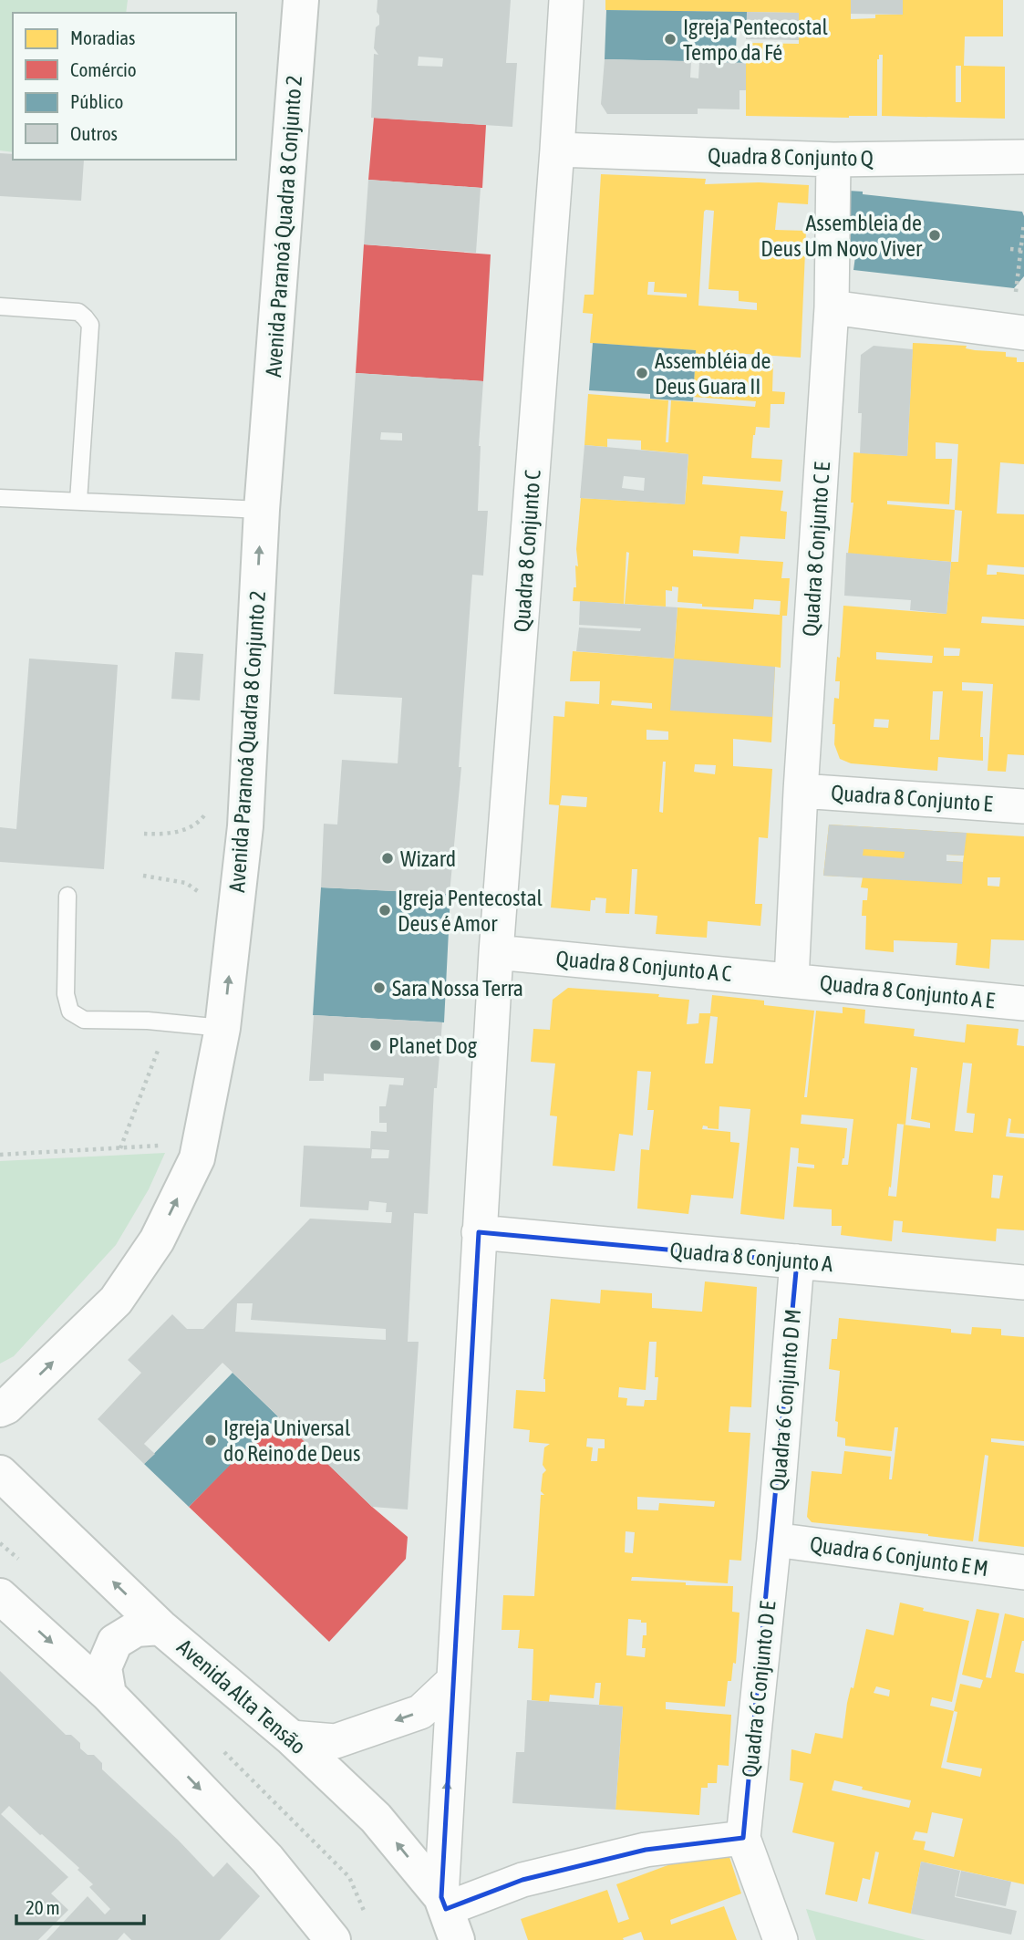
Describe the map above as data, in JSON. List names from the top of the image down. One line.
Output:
{"streets":{"street":["Quadra 8 Conjunto Q","Avenida Paranoá Quadra 8 Conjunto 2","Quadra 8 Conjunto C E","Quadra 8 Conjunto C","Quadra 8 Conjunto E","Quadra 8 Conjunto A C","Quadra 8 Conjunto A E","Quadra 8 Conjunto A","Quadra 6 Conjunto D M","Quadra 6 Conjunto E M","Quadra 6 Conjunto D E","Avenida Alta Tensão"]},"crossings":[["Quadra 8 Conjunto Q","Quadra 8 Conjunto C"],["Quadra 8 Conjunto C E","Quadra 8 Conjunto E"],["Quadra 8 Conjunto C","Quadra 8 Conjunto A C"],["Quadra 8 Conjunto C","Quadra 8 Conjunto A"],["Quadra 8 Conjunto C","Avenida Alta Tensão"],["Quadra 8 Conjunto A C","Quadra 8 Conjunto A E"],["Quadra 8 Conjunto A","Quadra 6 Conjunto D M"],["Quadra 6 Conjunto D M","Quadra 6 Conjunto E M"],["Quadra 6 Conjunto D M","Quadra 6 Conjunto D E"],["Quadra 6 Conjunto E M","Quadra 6 Conjunto D E"]],"one_way":["Avenida Paranoá Quadra 8 Conjunto 2"],"places":["Igreja Pentecostal Tempo da Fé","Assembleia de Deus Um Novo Viver","Assembléia de Deus Guara II","Wizard","Igreja Pentecostal Deus é Amor","Sara Nossa Terra","Planet Dog","Igreja Universal do Reino de Deus"],"legend":["Moradias","Comércio","Público","Outros"],"scale_bar":"20 m"}
